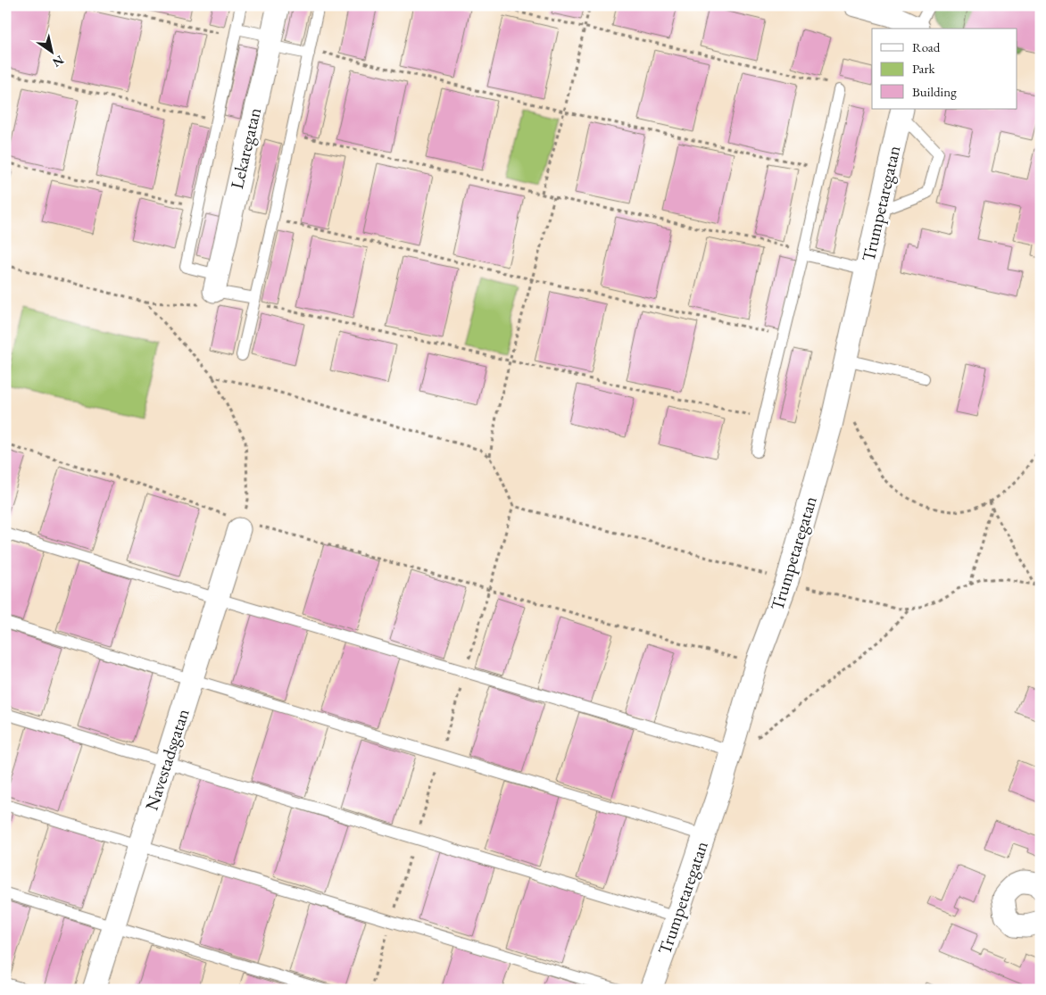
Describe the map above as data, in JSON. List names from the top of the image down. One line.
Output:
{"streets":{"street":["Lekaregatan","Trumpetaregatan","Navestadsgatan"]},"legend":["Road","Park","Building"],"north":"bottom right"}
